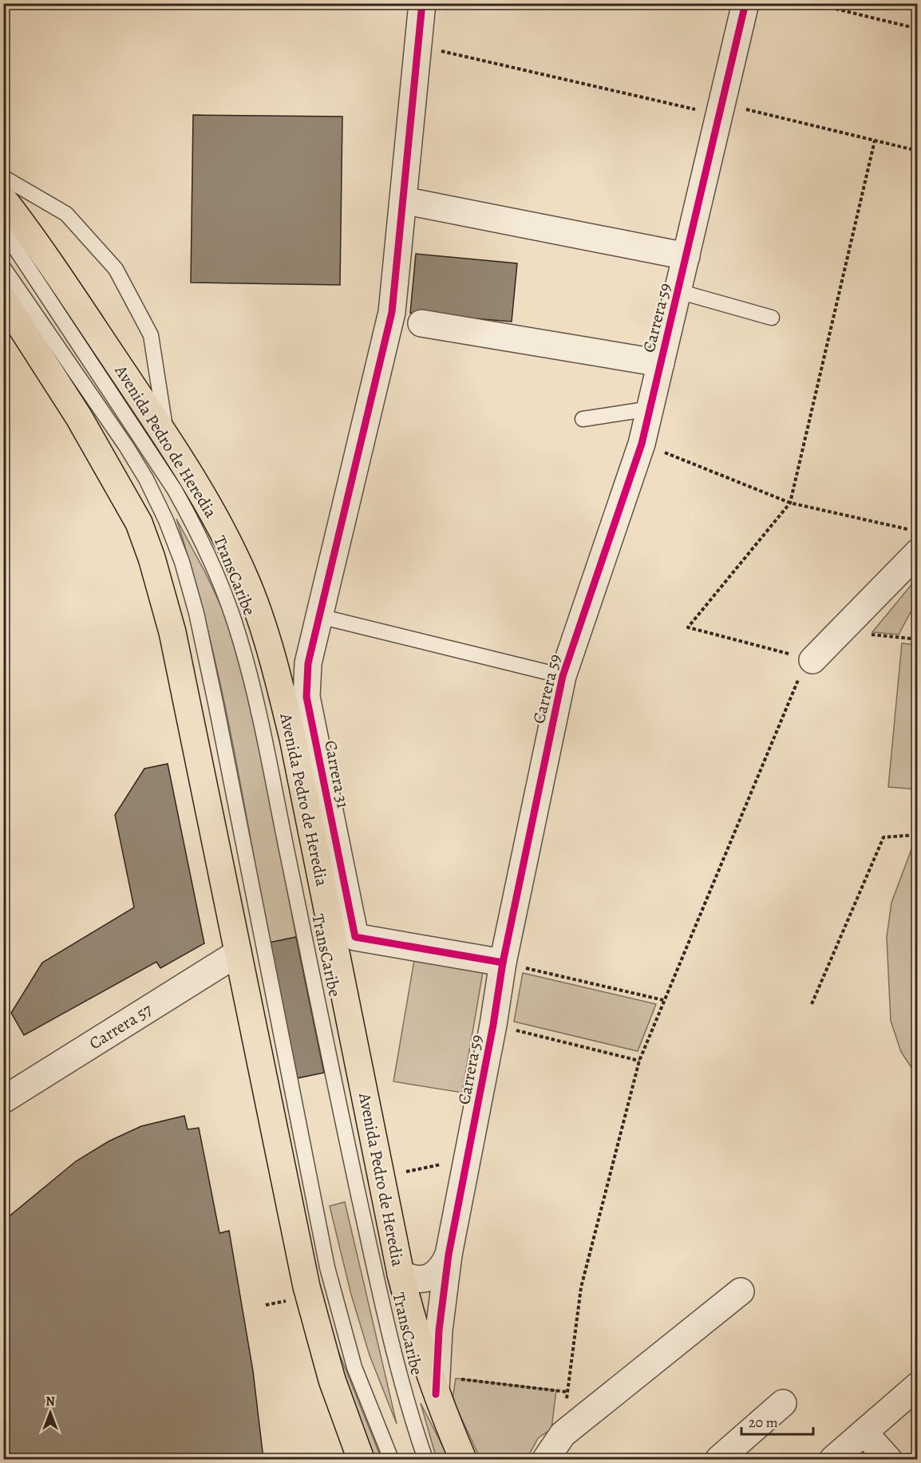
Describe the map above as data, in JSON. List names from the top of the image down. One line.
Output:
{"streets":{"highway":["Avenida Pedro de Heredia"],"street":["Carrera 59","Carrera 31","Carrera 57"],"lane":["TransCaribe"]},"crossings":[["Carrera 59","Avenida Pedro de Heredia"],["Carrera 59","Carrera 31"]],"scale_bar":"20 m","north":"top"}
